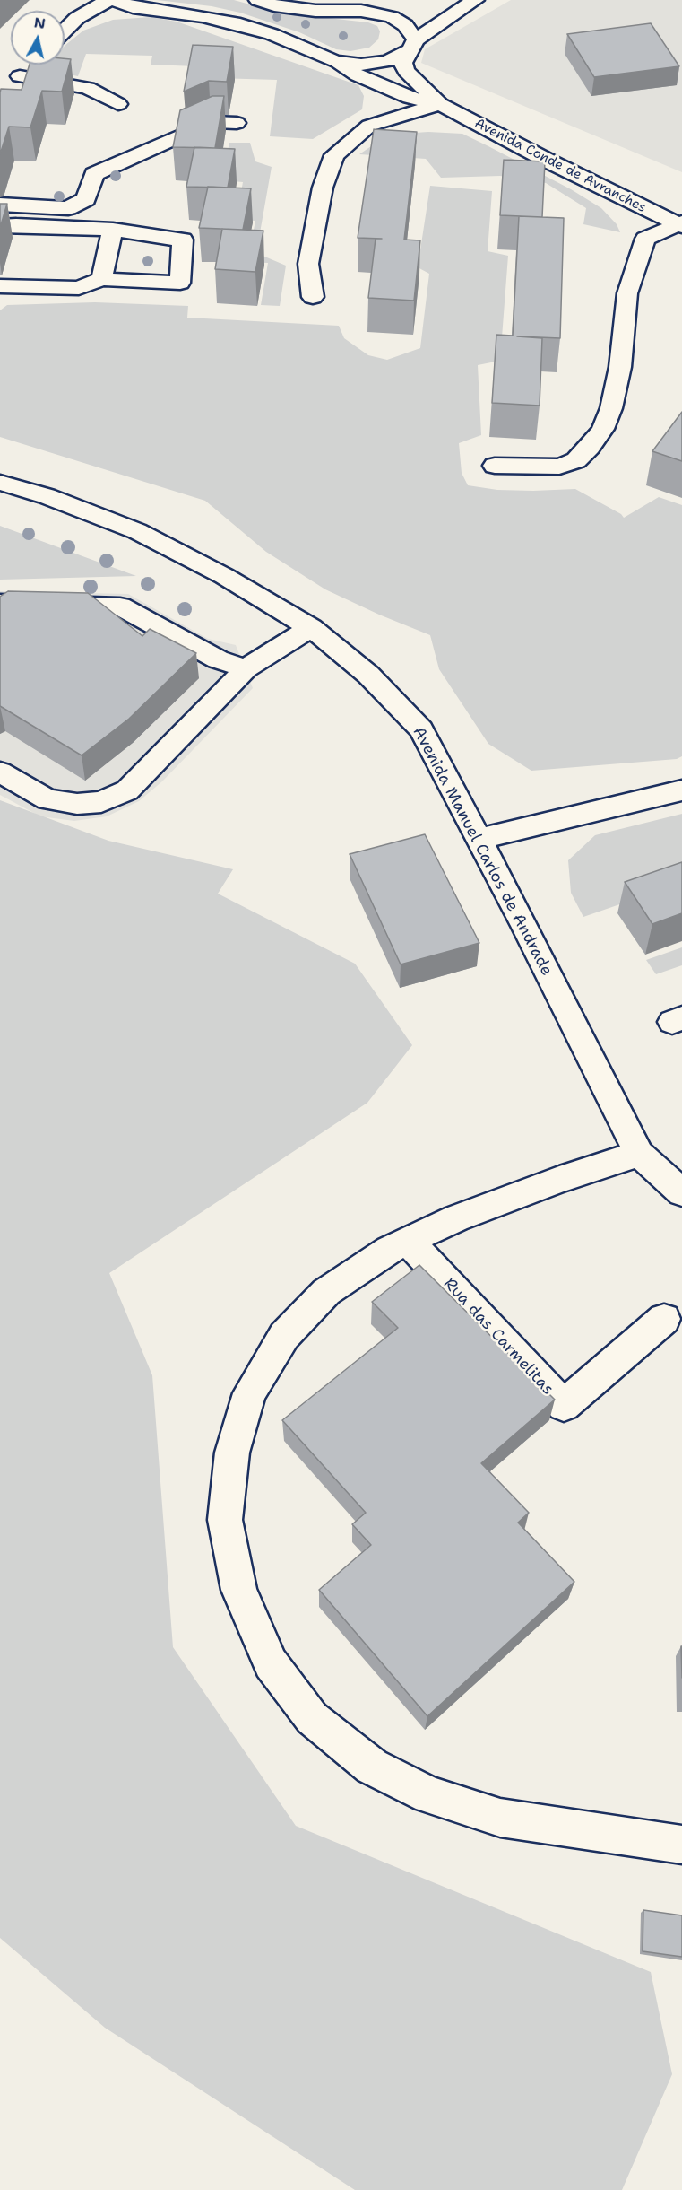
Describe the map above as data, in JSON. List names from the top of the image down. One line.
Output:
{"streets":{"street":["Avenida Conde de Avranches","Avenida Manuel Carlos de Andrade","Rua das Carmelitas"]},"north":"top"}
